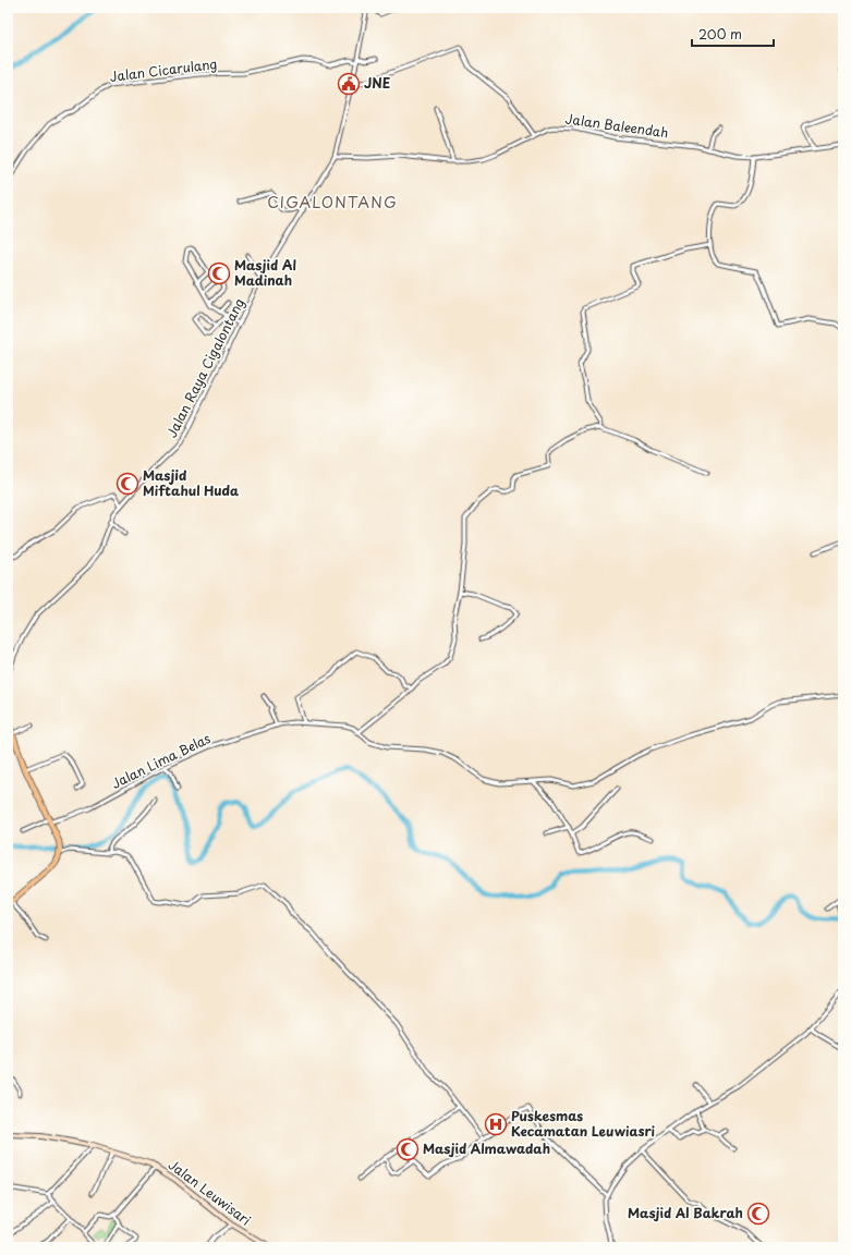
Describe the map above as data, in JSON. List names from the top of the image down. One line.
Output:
{"streets":{"main road":["Jalan Leuwisari"],"street":["Jalan Cicarulang","Jalan Baleendah","Jalan Raya Cigalontang","Jalan Lima Belas"]},"crossings":[["Jalan Cicarulang","Jalan Raya Cigalontang"],["Jalan Baleendah","Jalan Raya Cigalontang"]],"districts":["CIGALONTANG"],"places":{"public building":["JNE"],"mosque":["Masjid Al Madinah","Masjid Miftahul Huda","Masjid Almawadah","Masjid Al Bakrah"],"hospital":["Puskesmas Kecamatan Leuwiasri"]},"scale_bar":"200 m"}
